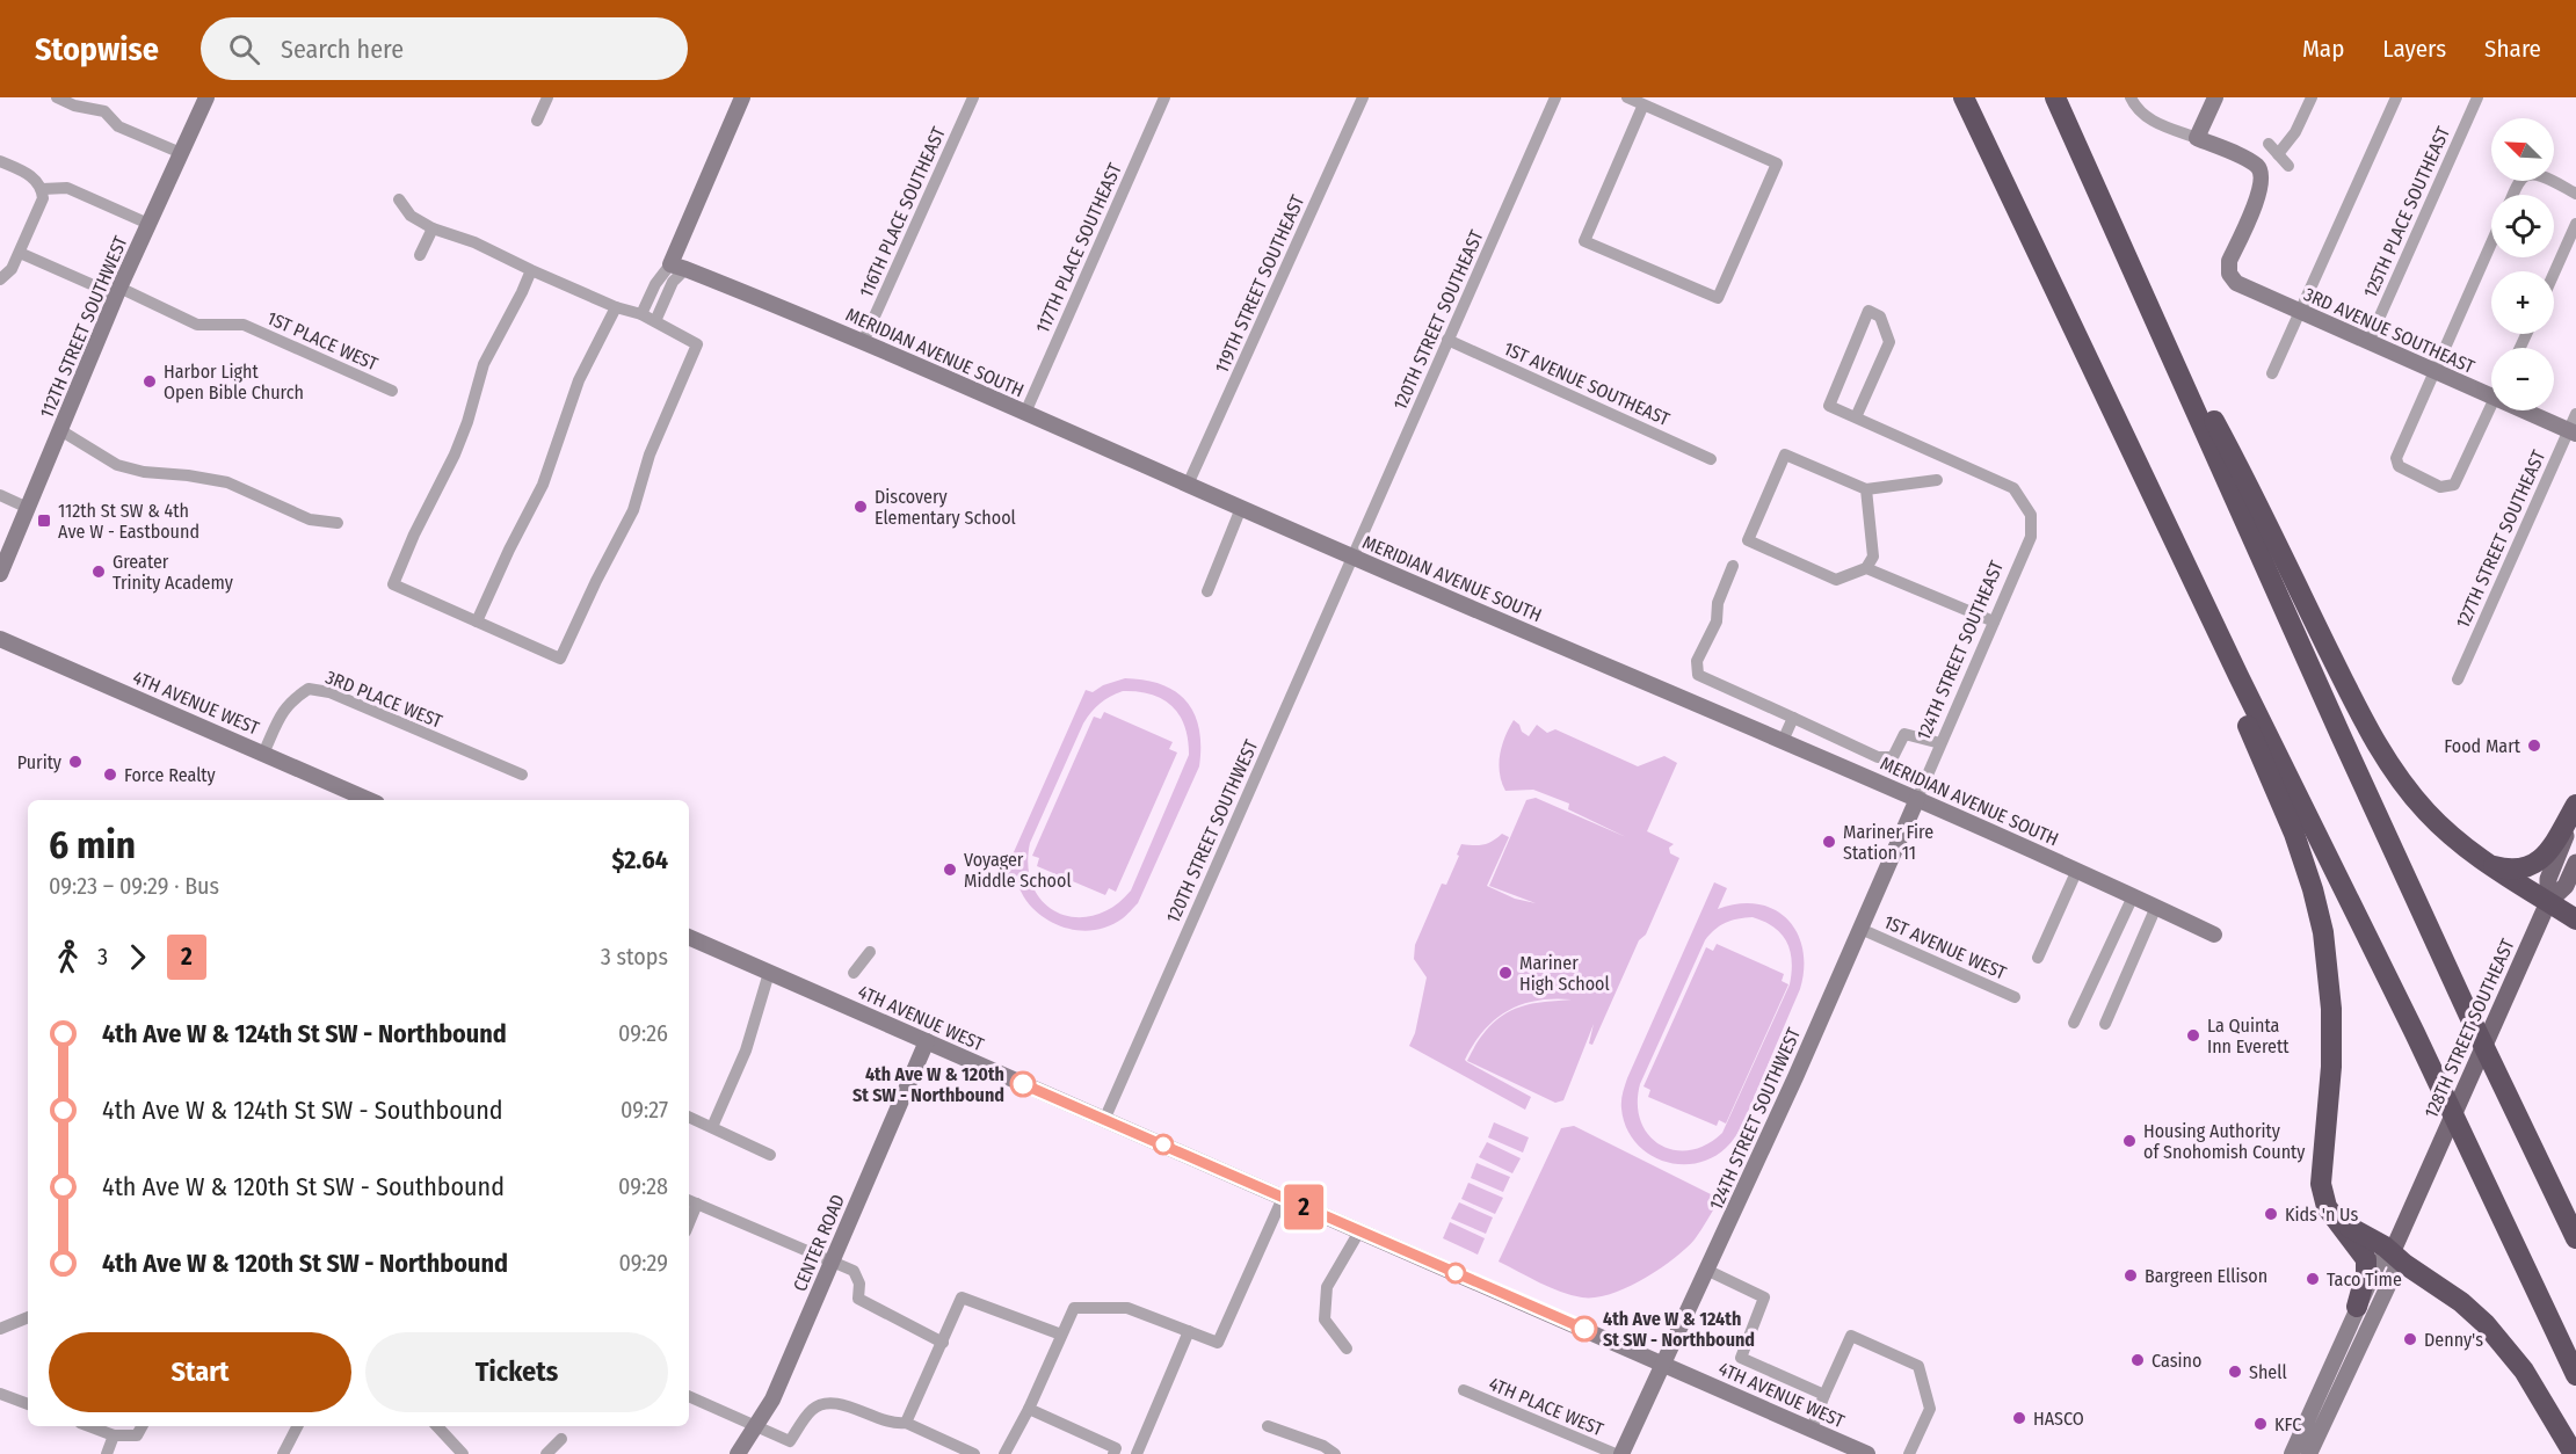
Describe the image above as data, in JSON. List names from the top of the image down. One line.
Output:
{"streets":{"main road":["128TH STREET SOUTHEAST"],"street":["116TH PLACE SOUTHEAST","125TH PLACE SOUTHEAST","117TH PLACE SOUTHEAST","119TH STREET SOUTHEAST","120TH STREET SOUTHEAST","112TH STREET SOUTHWEST","3RD AVENUE SOUTHEAST","1ST PLACE WEST","MERIDIAN AVENUE SOUTH","1ST AVENUE SOUTHEAST","127TH STREET SOUTHEAST","124TH STREET SOUTHEAST","3RD PLACE WEST","4TH AVENUE WEST","120TH STREET SOUTHWEST","1ST AVENUE WEST","124TH STREET SOUTHWEST","CENTER ROAD","4TH PLACE WEST"]},"crossings":[["116TH PLACE SOUTHEAST","MERIDIAN AVENUE SOUTH"],["125TH PLACE SOUTHEAST","3RD AVENUE SOUTHEAST"],["117TH PLACE SOUTHEAST","MERIDIAN AVENUE SOUTH"],["119TH STREET SOUTHEAST","MERIDIAN AVENUE SOUTH"],["120TH STREET SOUTHEAST","MERIDIAN AVENUE SOUTH"],["120TH STREET SOUTHEAST","1ST AVENUE SOUTHEAST"],["120TH STREET SOUTHEAST","120TH STREET SOUTHWEST"],["112TH STREET SOUTHWEST","1ST PLACE WEST"],["3RD AVENUE SOUTHEAST","127TH STREET SOUTHEAST"],["MERIDIAN AVENUE SOUTH","124TH STREET SOUTHEAST"],["MERIDIAN AVENUE SOUTH","120TH STREET SOUTHWEST"],["MERIDIAN AVENUE SOUTH","124TH STREET SOUTHWEST"],["124TH STREET SOUTHEAST","124TH STREET SOUTHWEST"],["3RD PLACE WEST","4TH AVENUE WEST"],["4TH AVENUE WEST","120TH STREET SOUTHWEST"],["4TH AVENUE WEST","124TH STREET SOUTHWEST"],["4TH AVENUE WEST","CENTER ROAD"],["1ST AVENUE WEST","124TH STREET SOUTHWEST"]],"places":{"other":["Harbor Light Open Bible Church","Discovery Elementary School","Greater Trinity Academy","Food Mart","Purity","Force Realty","Mariner Fire Station 11","Voyager Middle School","Mariner High School","La Quinta Inn Everett","4th Ave W & 120th St SW - Northbound","Housing Authority of Snohomish County","Kids 'n Us","Bargreen Ellison","Taco Time","4th Ave W & 124th St SW - Northbound","Denny's","Casino","Shell","HASCO","KFC"],"transit":["112th St SW & 4th Ave W - Eastbound"]},"lines":["bus line 2"],"north":"top left","page":{"header":"Stopwise","search":"Search here","nav":["Map","Layers","Share"],"on_map":"2","map_buttons":["+","−"],"heading":["6 min","09:23 – 09:29 · Bus","$2.64"],"legs":["3","2","3 stops"],"list":[{"name":"4th Ave W & 124th St SW - Northbound","value":"09:26"},{"name":"4th Ave W & 124th St SW - Southbound","value":"09:27"},{"name":"4th Ave W & 120th St SW - Southbound","value":"09:28"},{"name":"4th Ave W & 120th St SW - Northbound","value":"09:29"}],"buttons":["Start","Tickets"]}}
